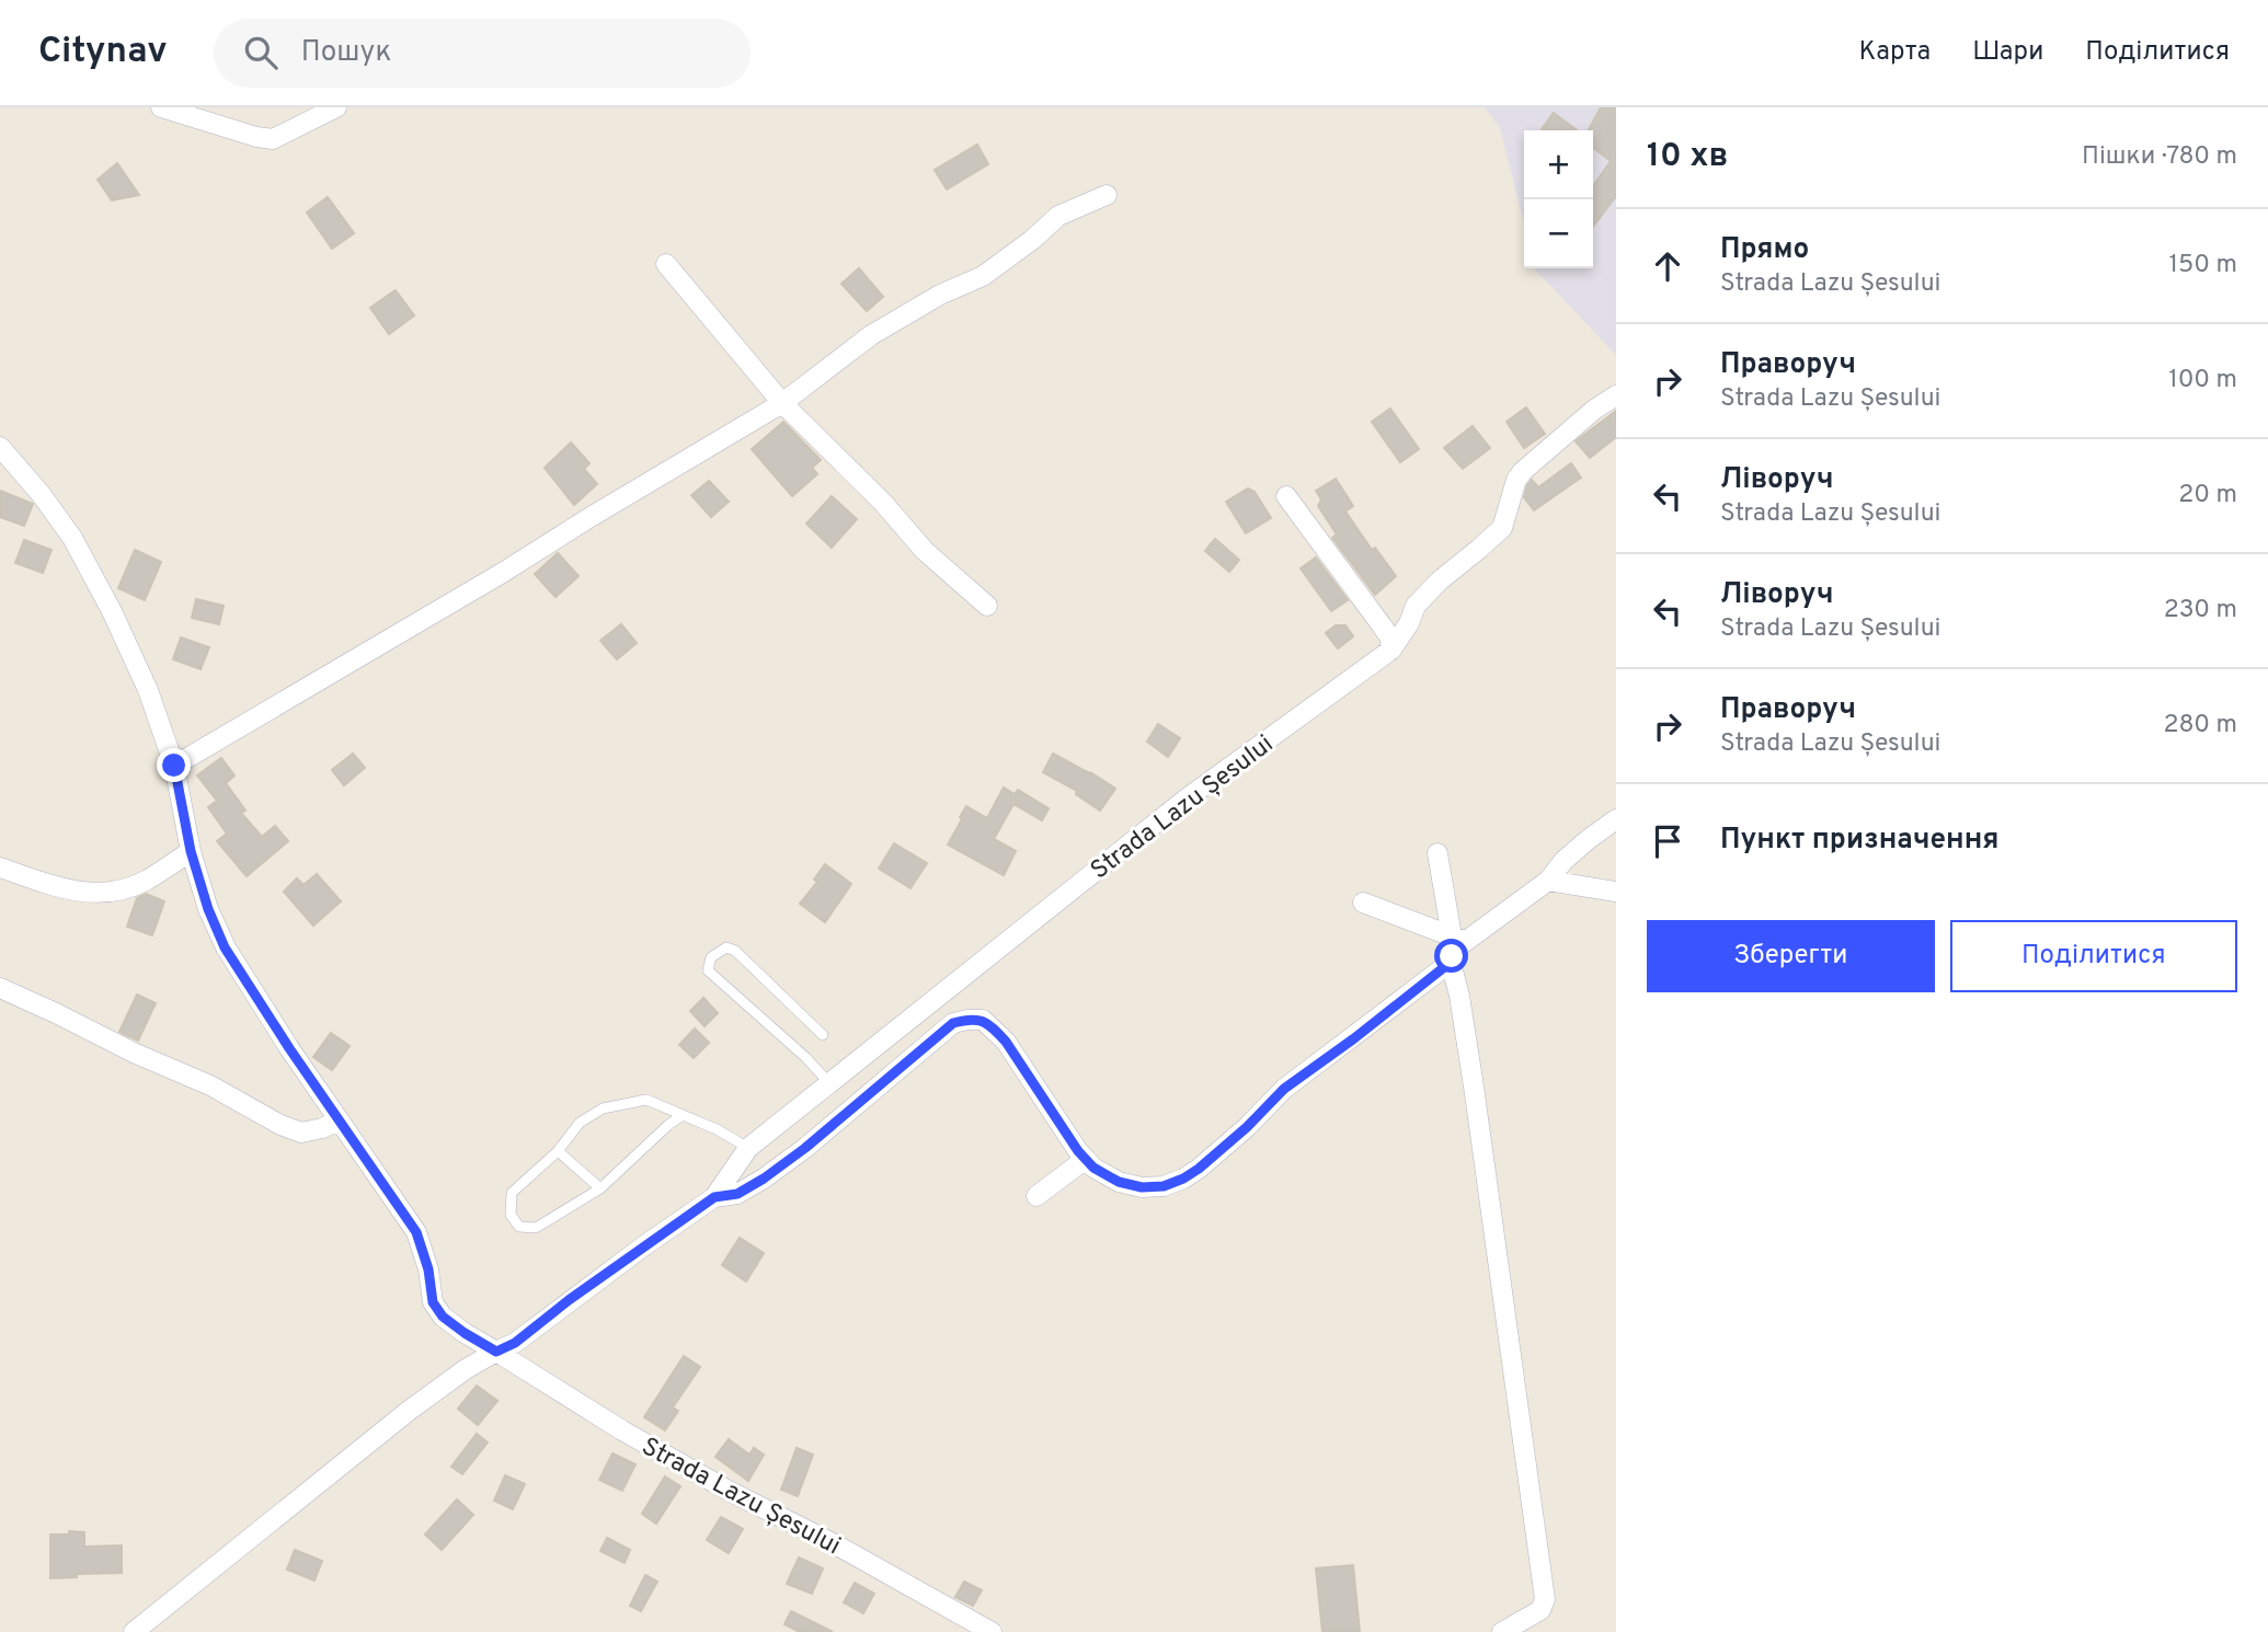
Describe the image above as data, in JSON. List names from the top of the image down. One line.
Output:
{"streets":{"street":["Strada Lazu Șesului"]},"page":{"header":"Citynav","search":"Пошук","nav":["Карта","Шари","Поділитися"],"heading":["10 хв","Пішки · 780 m"],"map_buttons":["+","−"],"list":[["Прямо","Strada Lazu Șesului","150 m"],["Праворуч","Strada Lazu Șesului","100 m"],["Ліворуч","Strada Lazu Șesului","20 m"],["Ліворуч","Strada Lazu Șesului","230 m"],["Праворуч","Strada Lazu Șesului","280 m"],"Пункт призначення"],"buttons":["Зберегти","Поділитися"]}}
